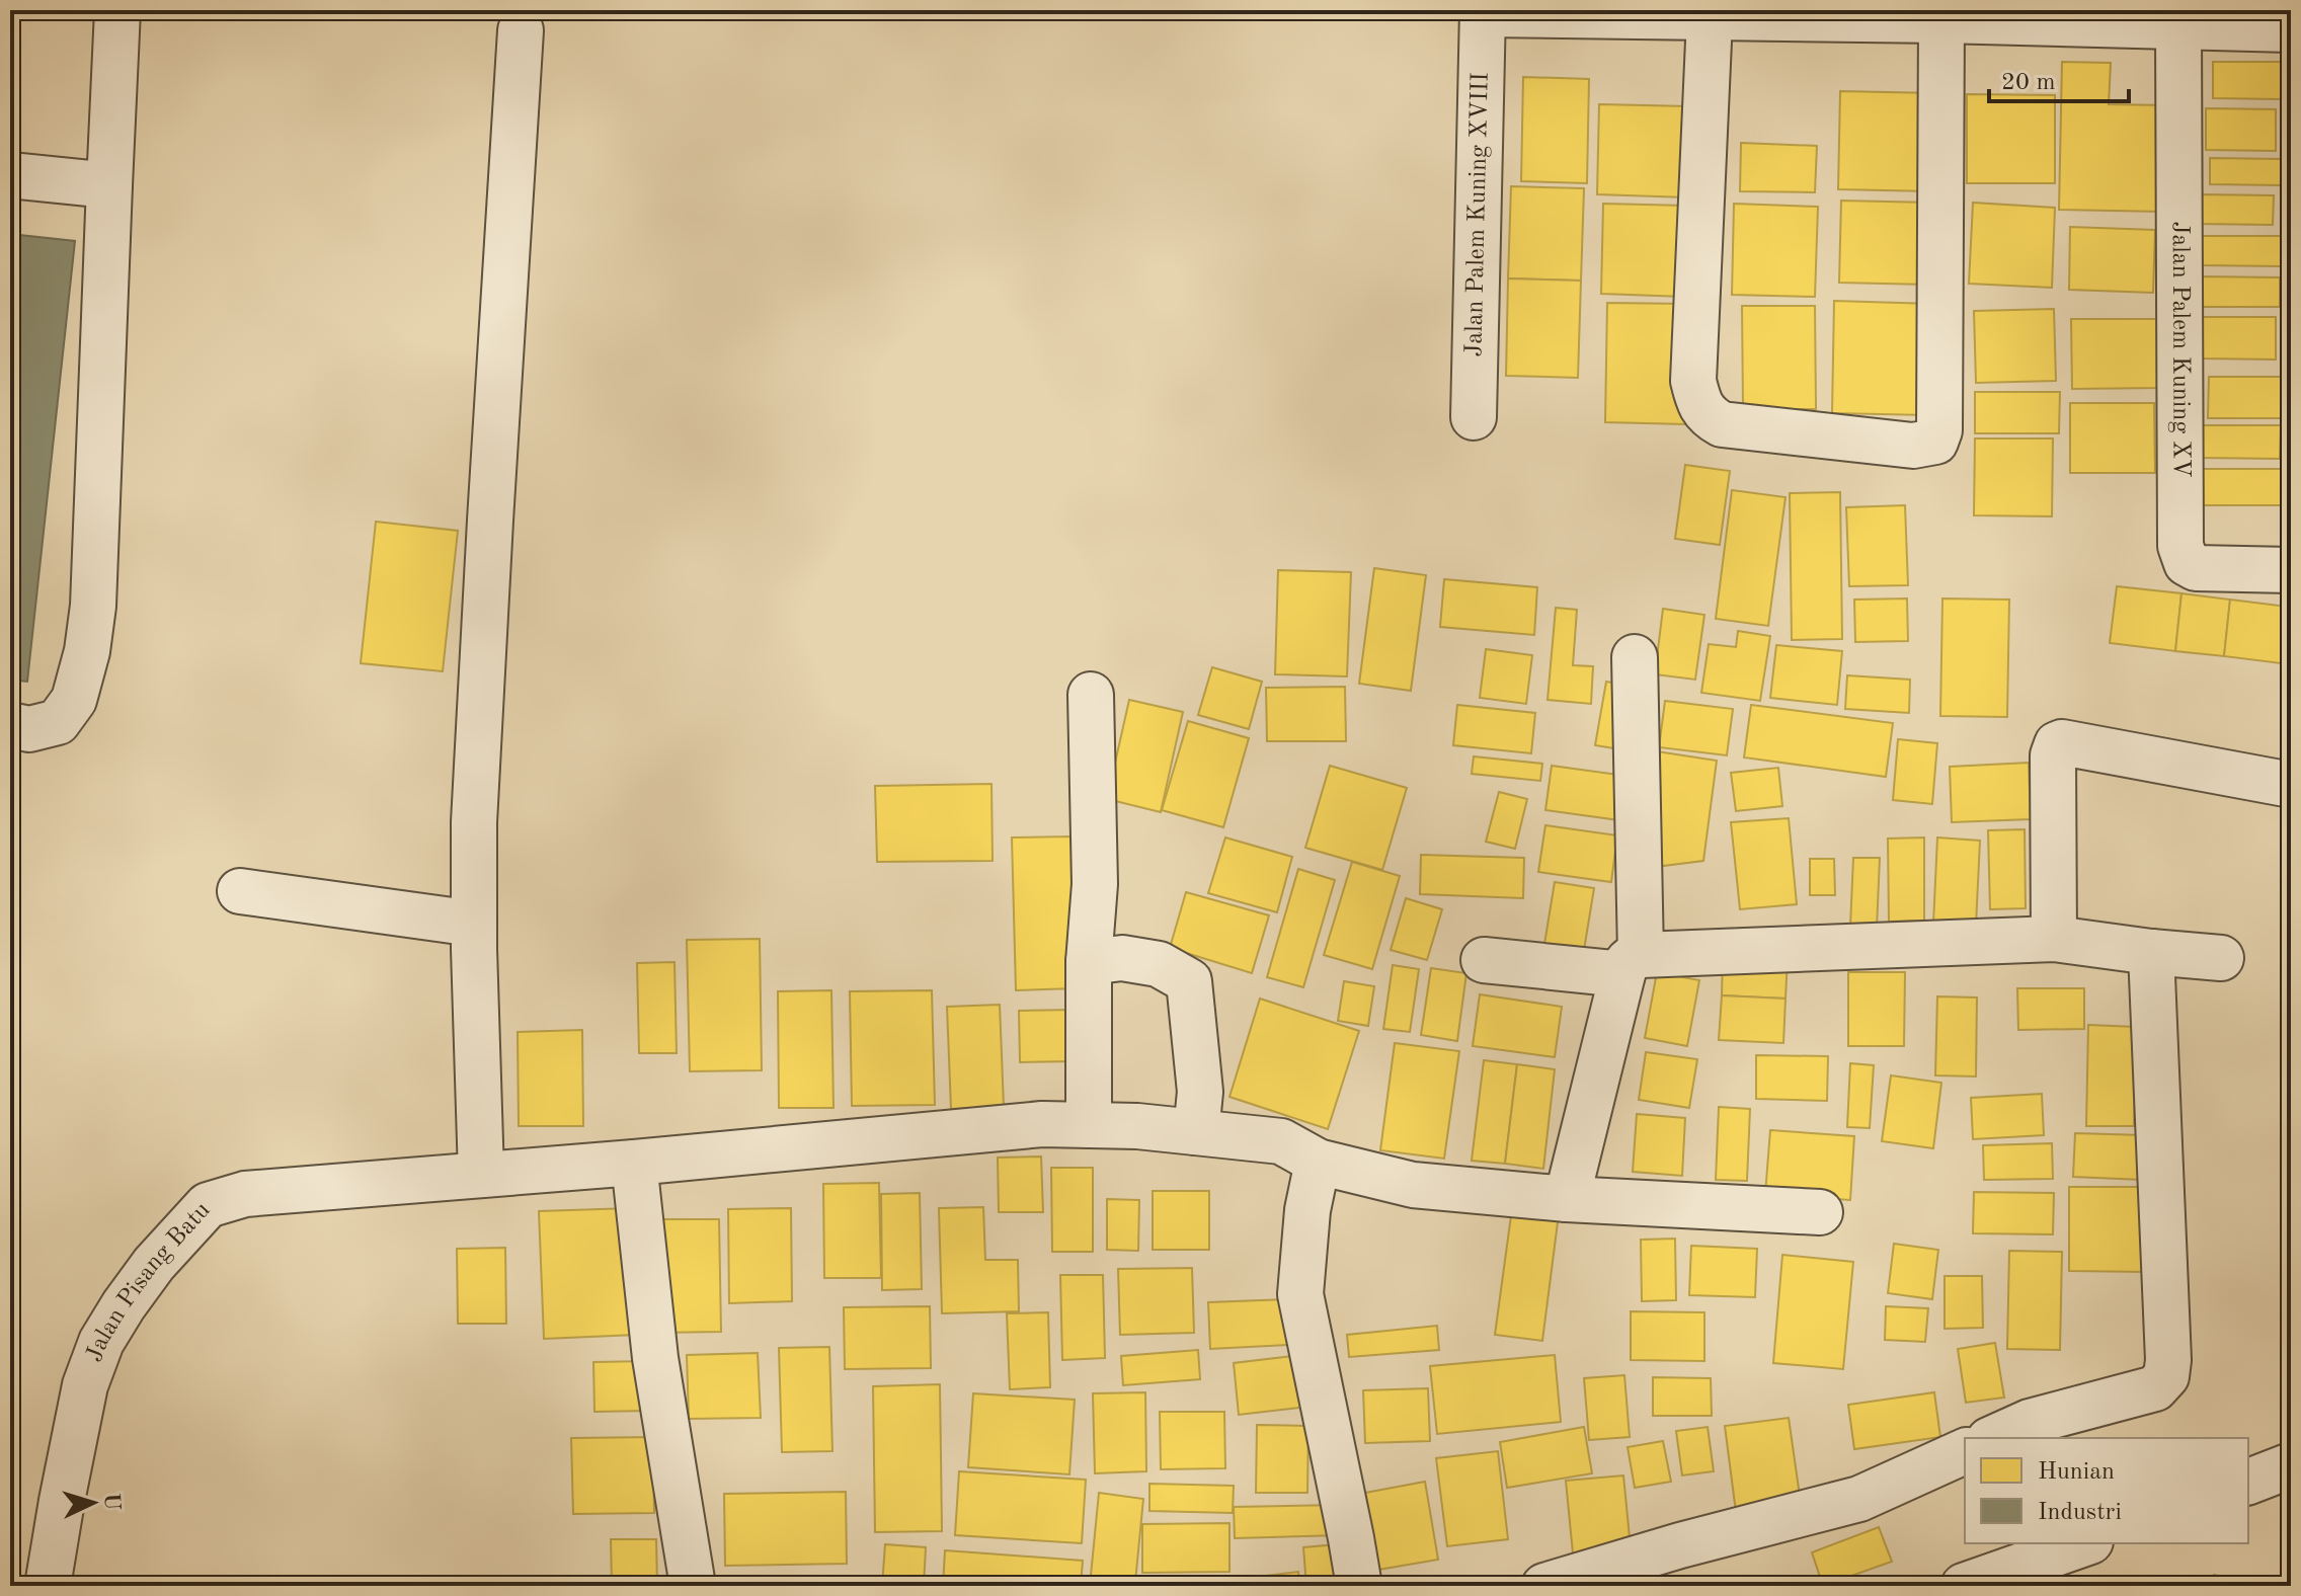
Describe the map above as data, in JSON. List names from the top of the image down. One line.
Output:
{"streets":{"street":["Jalan Palem Kuning XVIII","Jalan Palem Kuning XV","Jalan Pisang Batu"]},"legend":["Hunian","Industri"],"scale_bar":"20 m","north":"right"}
